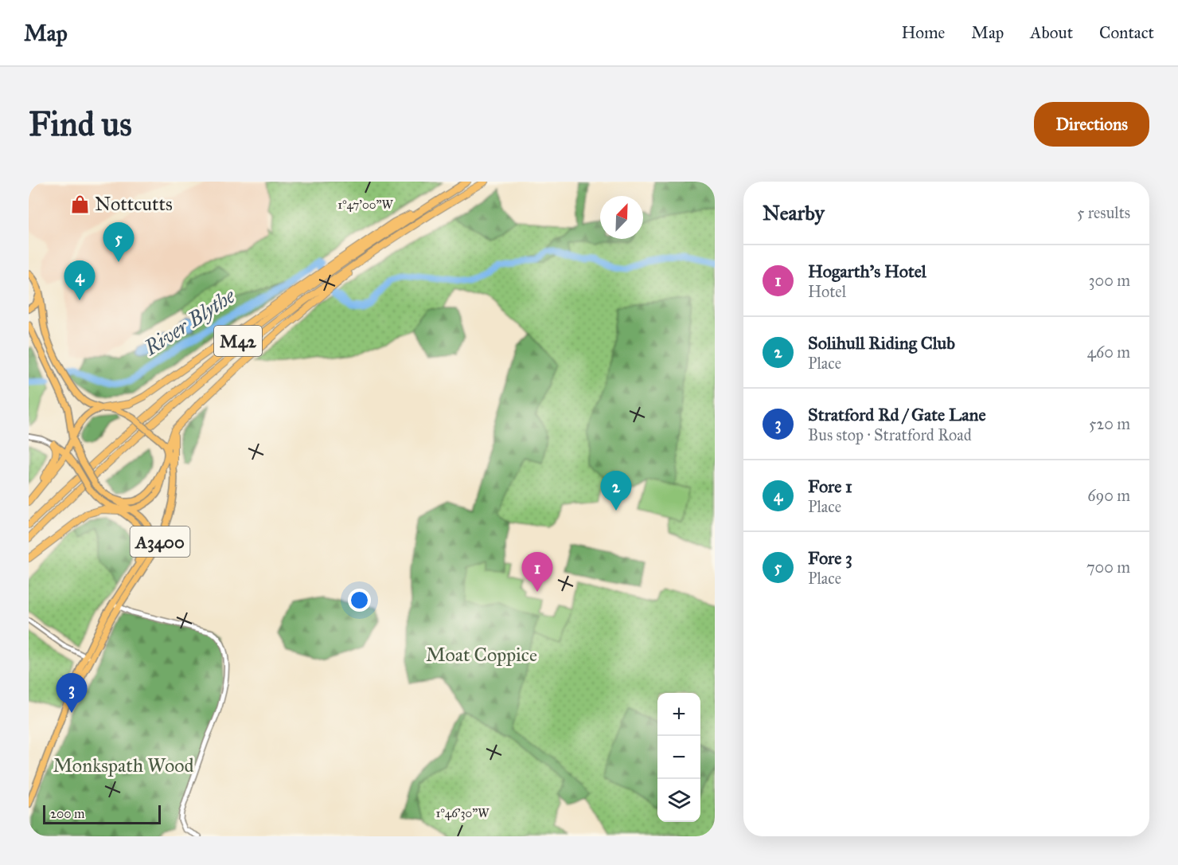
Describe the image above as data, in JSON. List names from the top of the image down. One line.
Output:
{"streets":{"highway":["M42"],"main road":["A3400"]},"water":["River Blythe"],"parks":["Moat Coppice","Monkspath Wood"],"places":{"shop":["Nottcutts"]},"scale_bar":"200 m","north":"top right","page":{"header":"Map","nav":["Home","Map","About","Contact"],"buttons":"Directions","title":"Find us","heading":["Nearby","5 results"],"pins":["5","4","2","1","3"],"list":[{"mark":"1","name":"Hogarth's Hotel","note":"Hotel","value":"300 m"},{"mark":"2","name":"Solihull Riding Club","note":"Place","value":"460 m"},{"mark":"3","name":"Stratford Rd / Gate Lane","note":"Bus stop · Stratford Road","value":"520 m"},{"mark":"4","name":"Fore 1","note":"Place","value":"690 m"},{"mark":"5","name":"Fore 3","note":"Place","value":"700 m"}],"map_buttons":["+","−"],"scale":"200 m"},"coordinates":["1°47'00\"W","1°46'30\"W"]}
